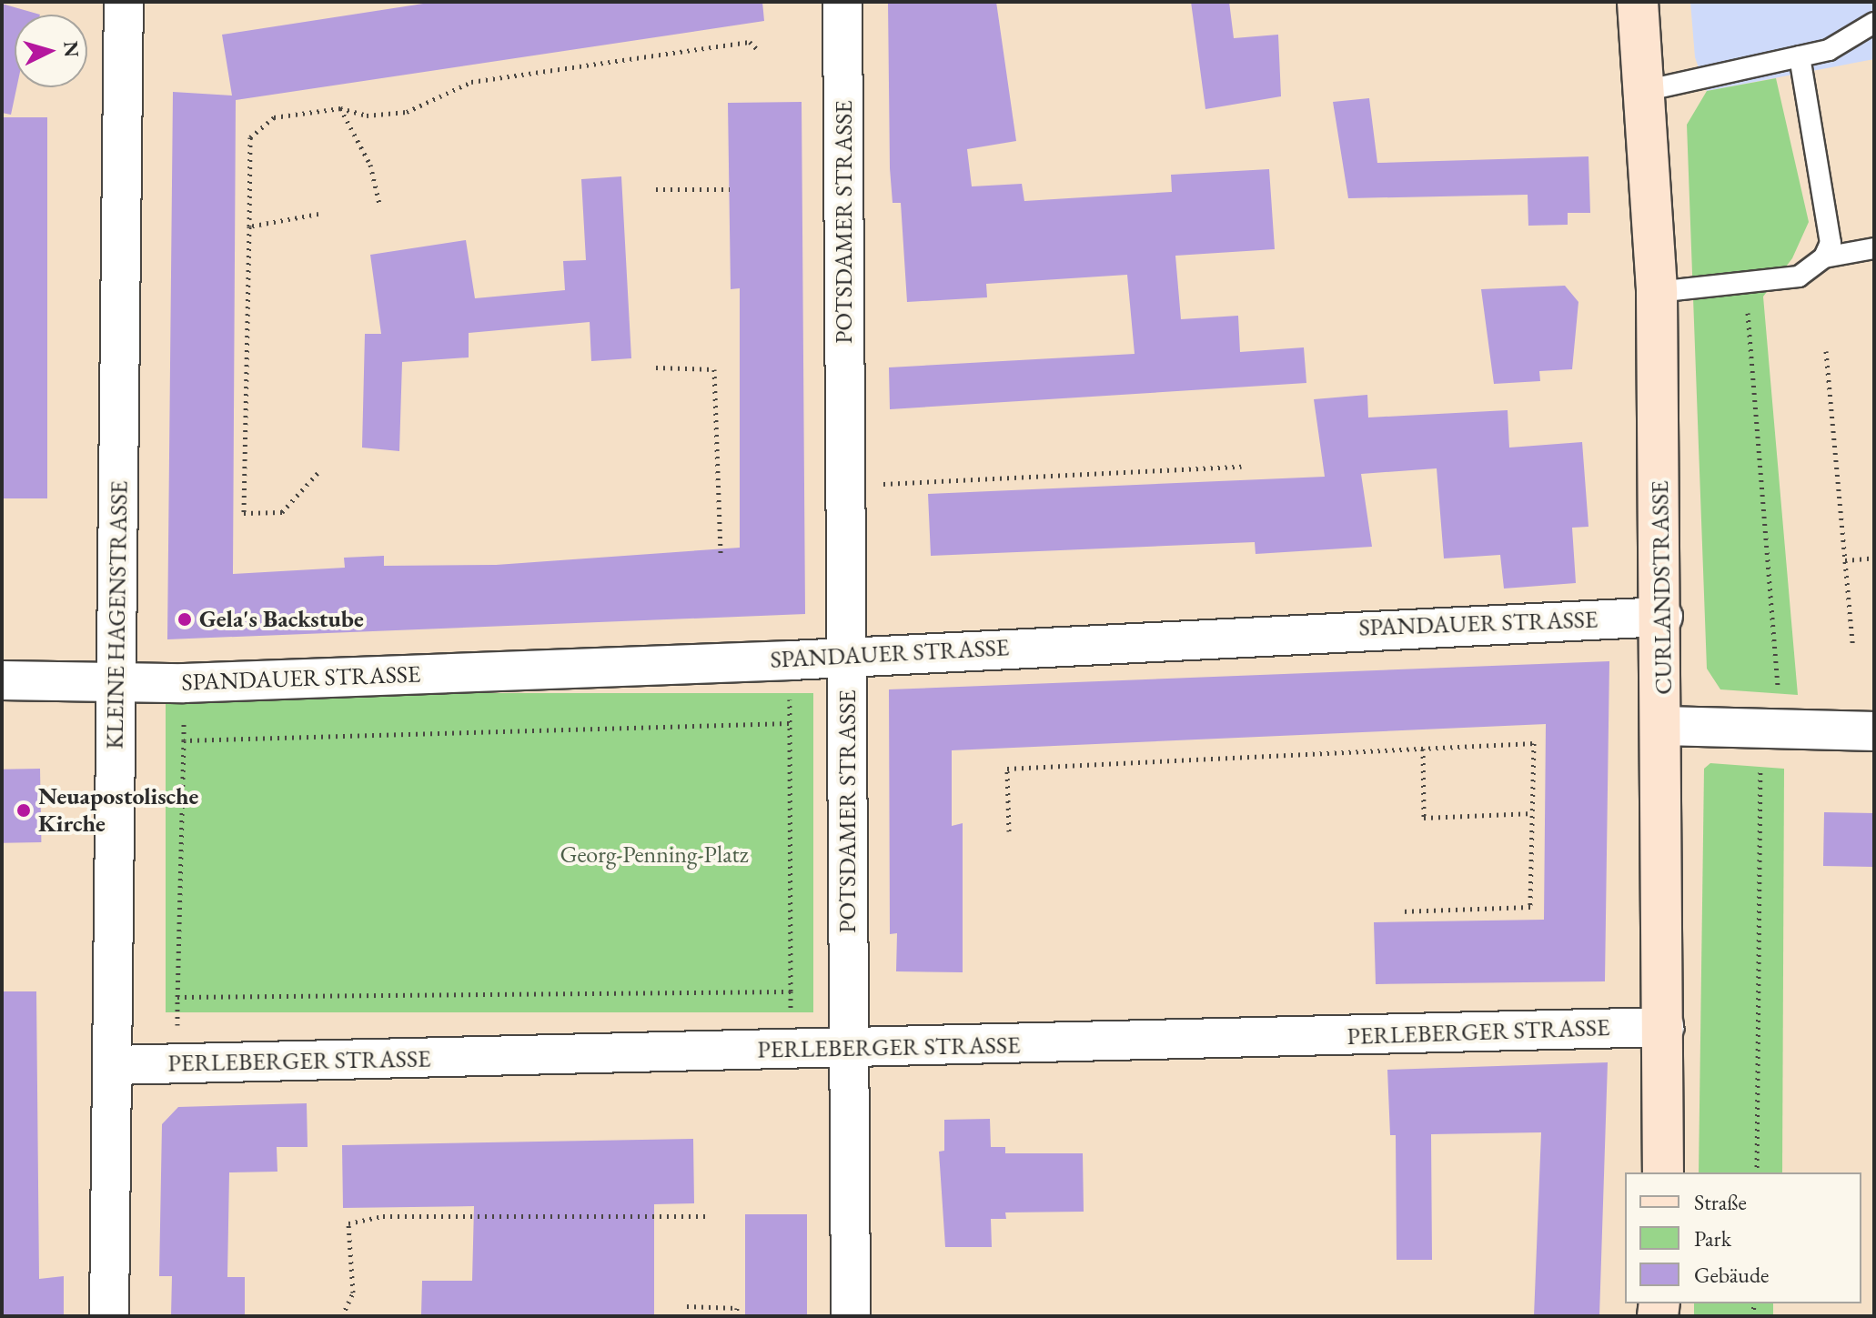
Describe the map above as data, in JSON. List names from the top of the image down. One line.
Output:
{"streets":{"main road":["CURLANDSTRASSE"],"street":["POTSDAMER STRASSE","KLEINE HAGENSTRASSE","SPANDAUER STRASSE","PERLEBERGER STRASSE"]},"crossings":[["POTSDAMER STRASSE","SPANDAUER STRASSE"],["POTSDAMER STRASSE","PERLEBERGER STRASSE"],["CURLANDSTRASSE","SPANDAUER STRASSE"],["CURLANDSTRASSE","PERLEBERGER STRASSE"],["KLEINE HAGENSTRASSE","SPANDAUER STRASSE"],["KLEINE HAGENSTRASSE","PERLEBERGER STRASSE"]],"parks":["Georg-Penning-Platz"],"places":["Gela's Backstube","Neuapostolische Kirche"],"legend":["Straße","Park","Gebäude"],"north":"right"}
